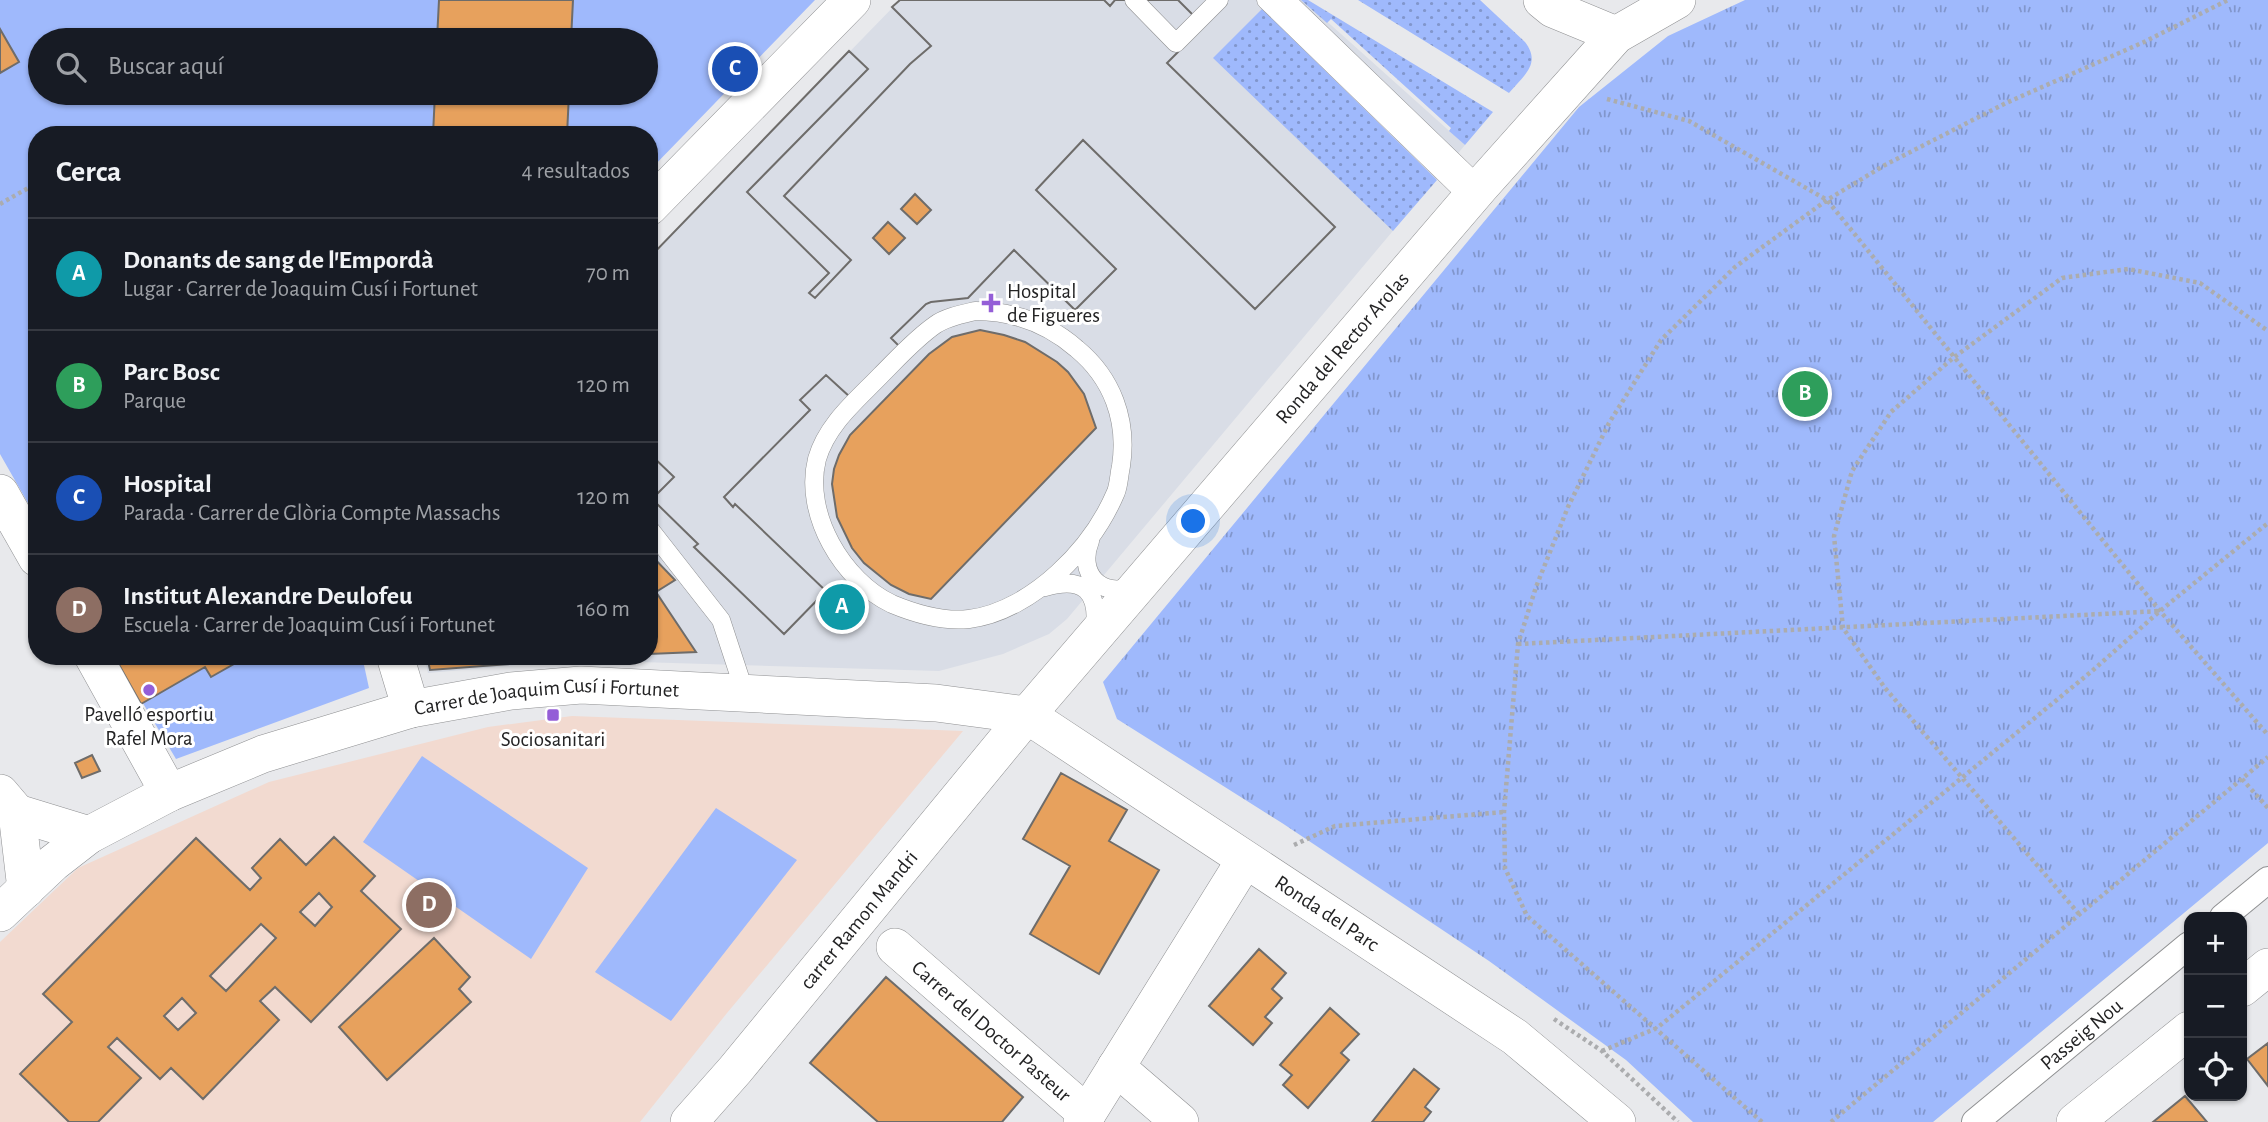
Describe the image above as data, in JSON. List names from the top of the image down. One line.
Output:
{"streets":{"street":["Ronda del Rector Arolas","Carrer de Joaquim Cusí i Fortunet","Ronda del Parc","carrer Ramon Mandri","Carrer del Doctor Pasteur","Passeig Nou"]},"crossings":[["Ronda del Rector Arolas","Carrer de Joaquim Cusí i Fortunet"],["Ronda del Rector Arolas","Ronda del Parc"],["Ronda del Rector Arolas","carrer Ramon Mandri"],["Carrer de Joaquim Cusí i Fortunet","Ronda del Parc"],["Carrer de Joaquim Cusí i Fortunet","carrer Ramon Mandri"],["Ronda del Parc","carrer Ramon Mandri"],["Ronda del Parc","Carrer del Doctor Pasteur"]],"places":{"health":["Hospital de Figueres"],"other":["Pavelló esportiu Rafel Mora"],"transit":["Sociosanitari"]},"page":{"search":"Buscar aquí","pins":["C","B","A","D"],"heading":["Cerca","4 resultados"],"list":[{"mark":"A","name":"Donants de sang de l'Empordà","note":"Lugar · Carrer de Joaquim Cusí i Fortunet","value":"70 m"},{"mark":"B","name":"Parc Bosc","note":"Parque","value":"120 m"},{"mark":"C","name":"Hospital","note":"Parada · Carrer de Glòria Compte Massachs","value":"120 m"},{"mark":"D","name":"Institut Alexandre Deulofeu","note":"Escuela · Carrer de Joaquim Cusí i Fortunet","value":"160 m"}],"map_buttons":["+","−"]}}
